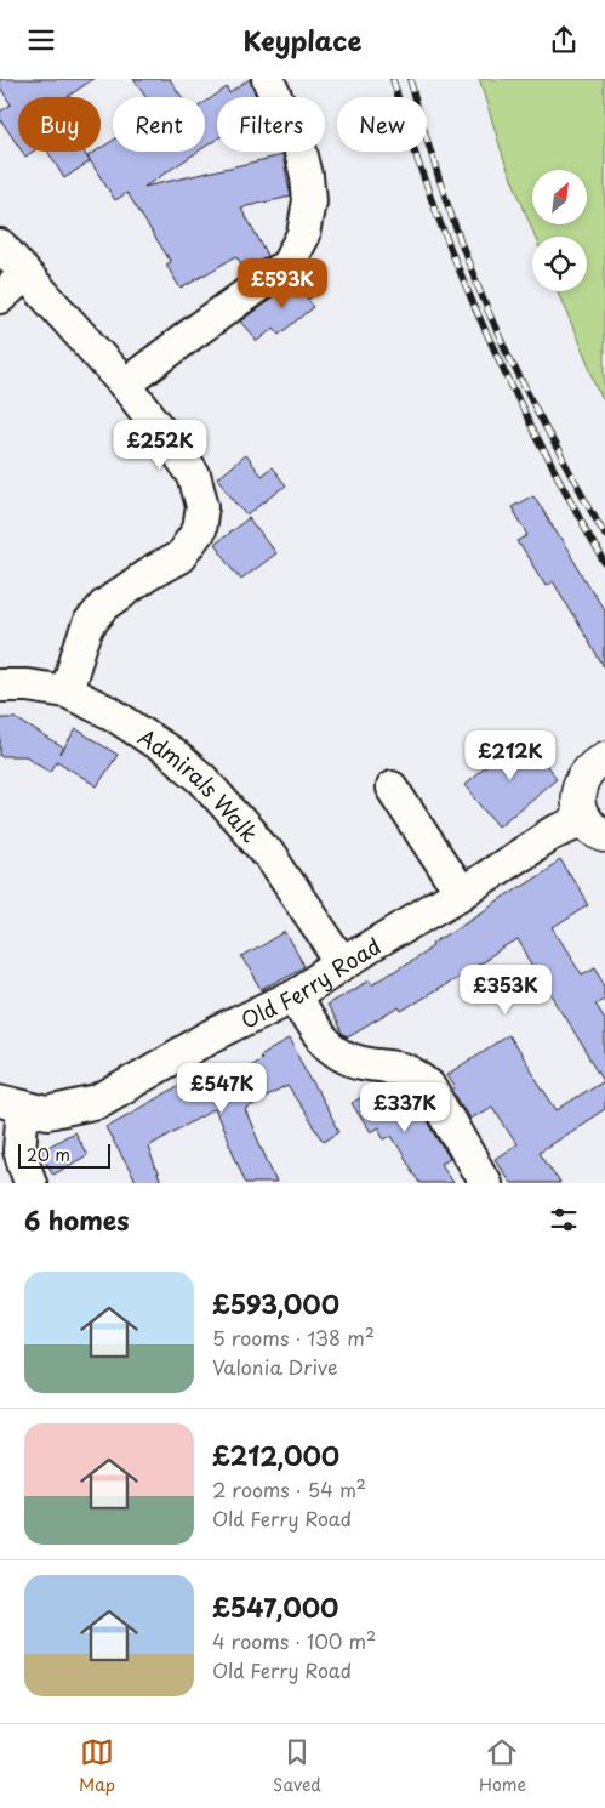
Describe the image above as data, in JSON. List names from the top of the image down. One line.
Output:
{"streets":{"street":["Admirals Walk","Old Ferry Road"]},"crossings":[["Admirals Walk","Old Ferry Road"]],"scale_bar":"20 m","north":"top right","page":{"header":"Keyplace","chip":["Buy","Rent","Filters","New"],"price":["£593K","£252K","£212K","£353K","£547K","£337K"],"scale":"20 m","heading":"6 homes","list":[{"name":"£593,000","note":"5 rooms · 138 m² · Valonia Drive"},{"name":"£212,000","note":"2 rooms · 54 m² · Old Ferry Road"},{"name":"£547,000","note":"4 rooms · 100 m² · Old Ferry Road"}],"tabs":["Map","Saved","Home"]}}
